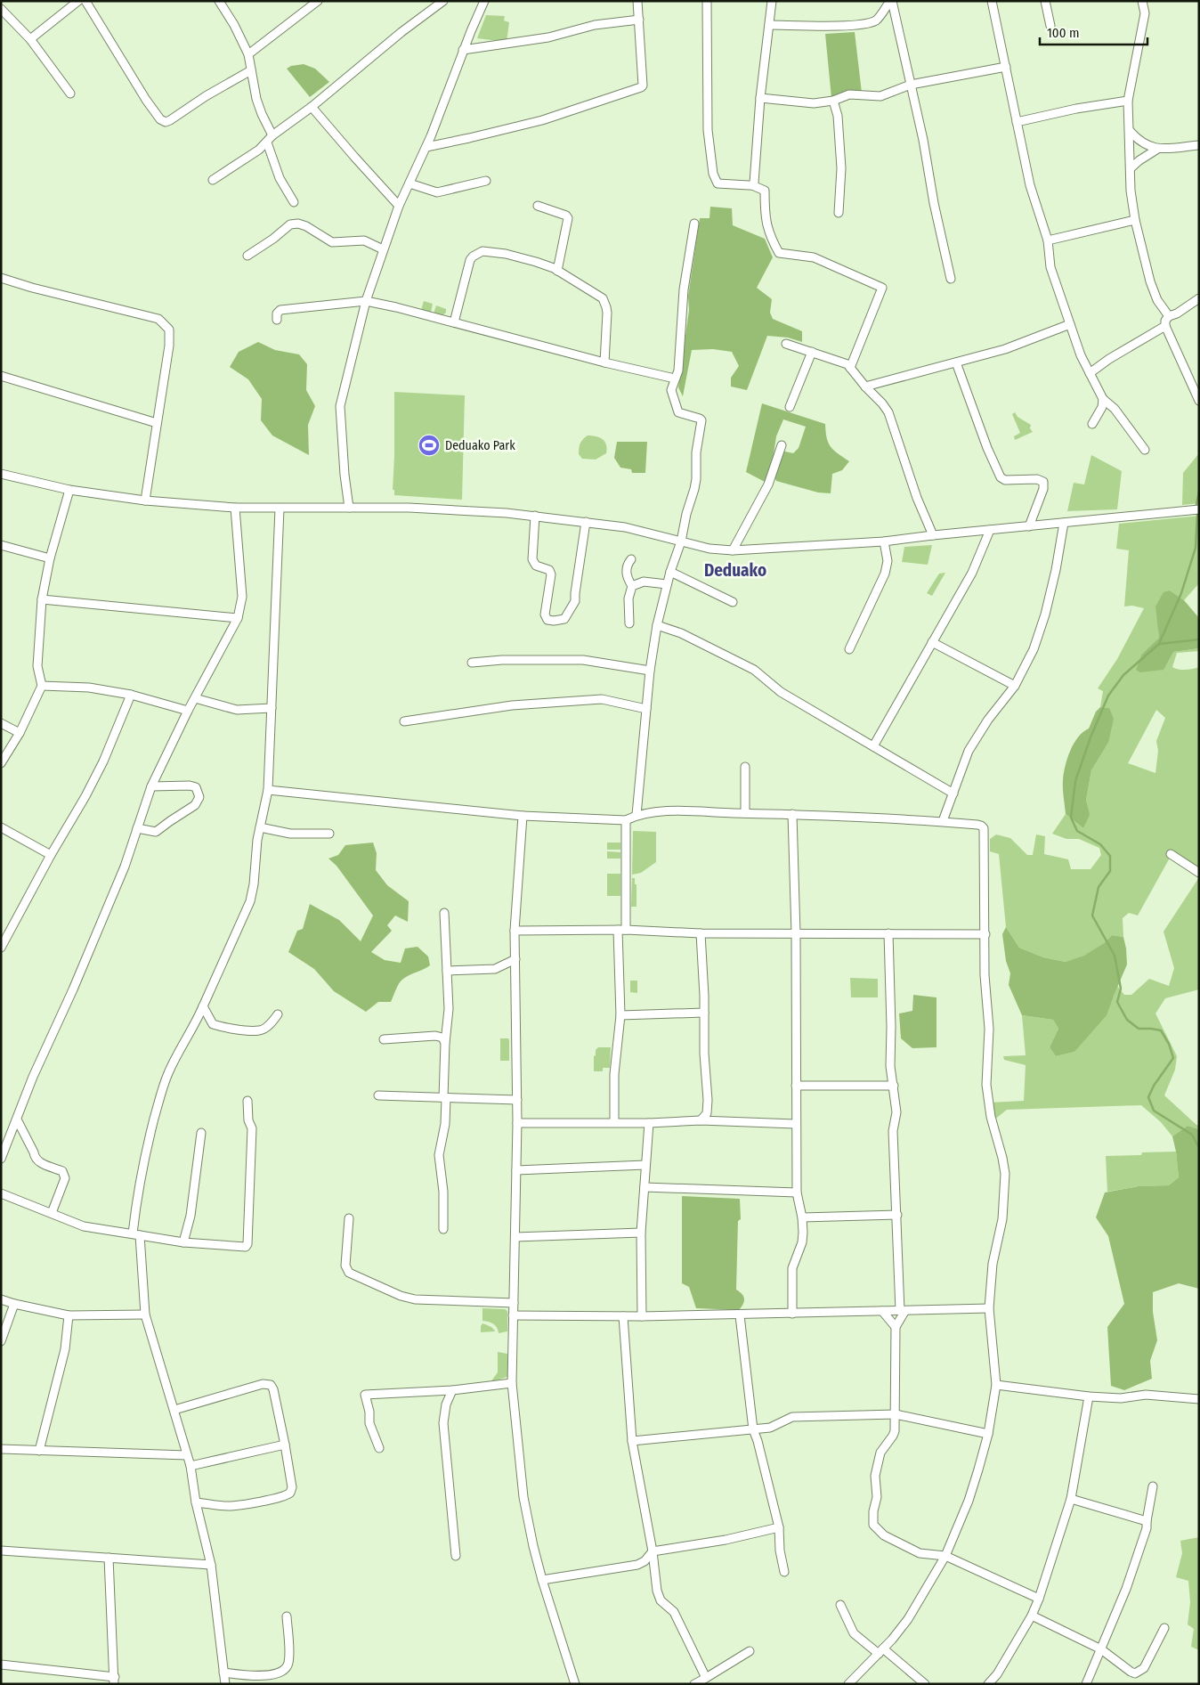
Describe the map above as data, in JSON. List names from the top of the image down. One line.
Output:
{"districts":["Deduako"],"places":{"sports":["Deduako Park"]},"scale_bar":"100 m"}
